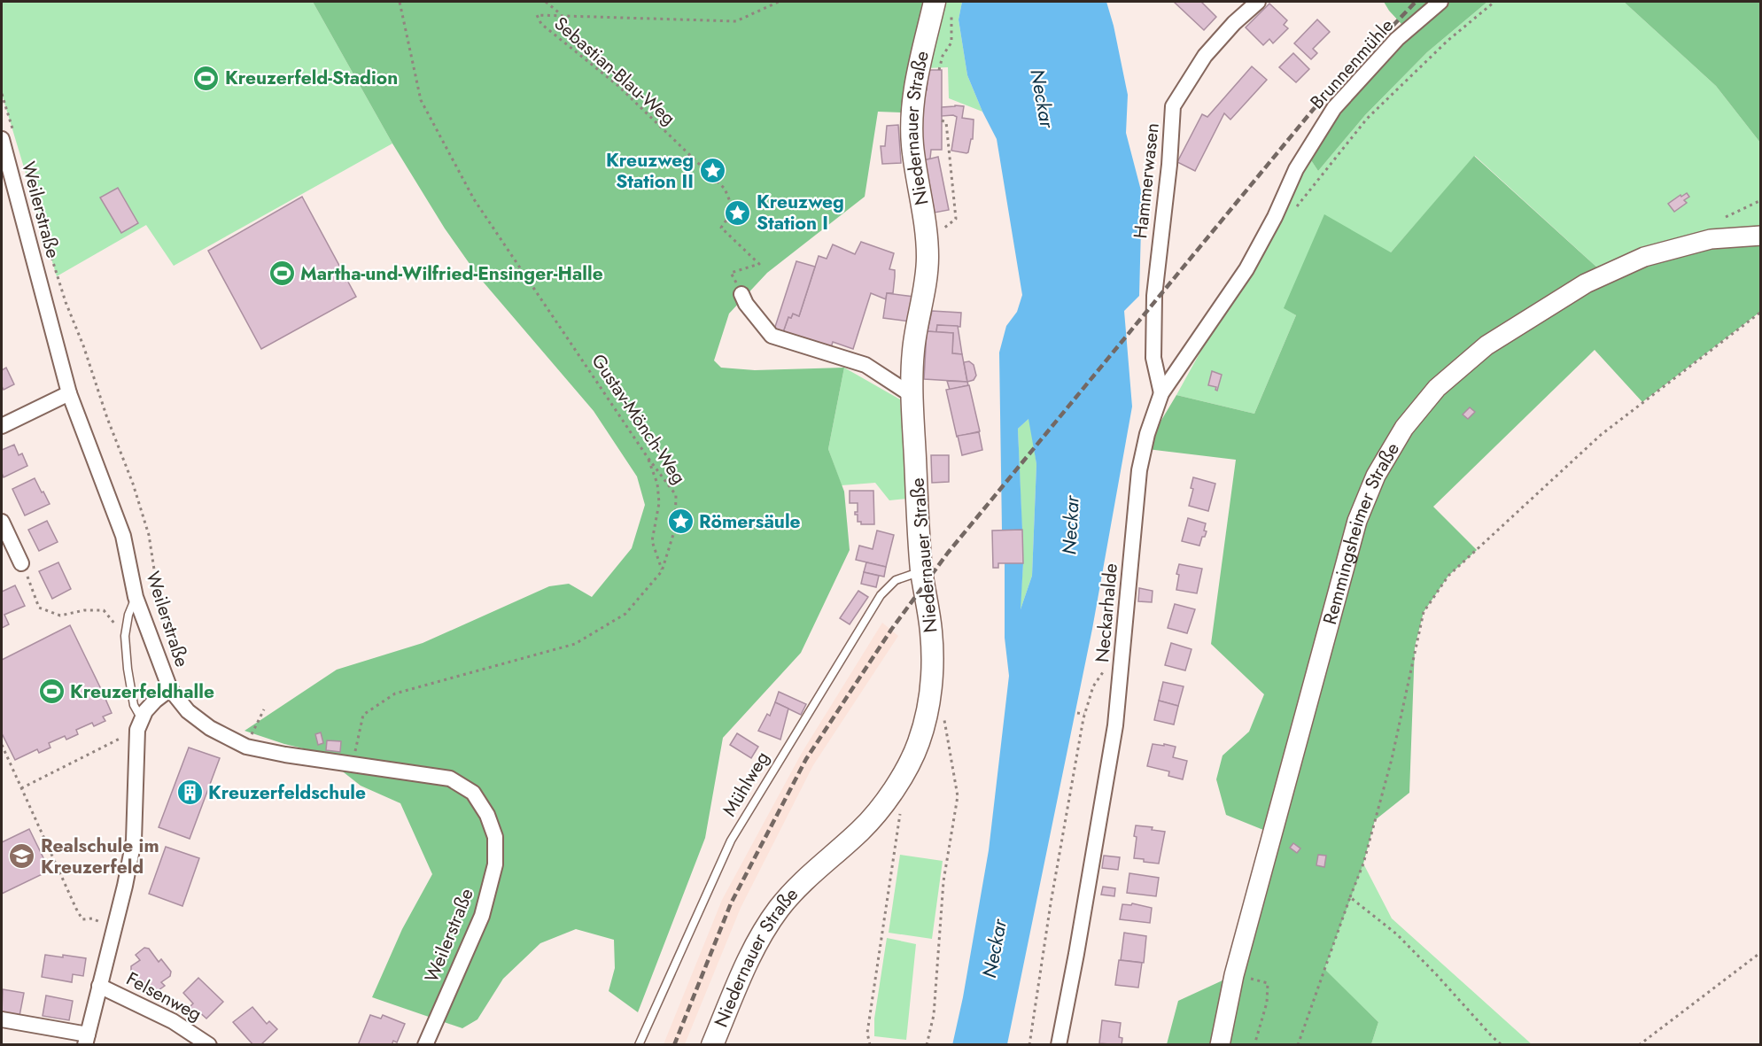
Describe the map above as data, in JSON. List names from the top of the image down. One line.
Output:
{"streets":{"main road":["Niedernauer Straße"],"street":["Brunnenmühle","Hammerwasen","Weilerstraße","Remmingsheimer Straße","Neckarhalde","Felsenweg"],"lane":["Mühlweg"],"path":["Sebastian-Blau-Weg","Gustav-Mönch-Weg"]},"crossings":[["Brunnenmühle","Neckarhalde"],["Niedernauer Straße","Mühlweg"],["Hammerwasen","Neckarhalde"],["Weilerstraße","Gustav-Mönch-Weg"]],"water":["Neckar"],"places":{"sports":["Kreuzerfeld-Stadion","Martha-und-Wilfried-Ensinger-Halle","Kreuzerfeldhalle"],"place":["Kreuzweg Station II","Kreuzweg Station I","Römersäule"],"building":["Kreuzerfeldschule"],"school or university":["Realschule im Kreuzerfeld"]}}
